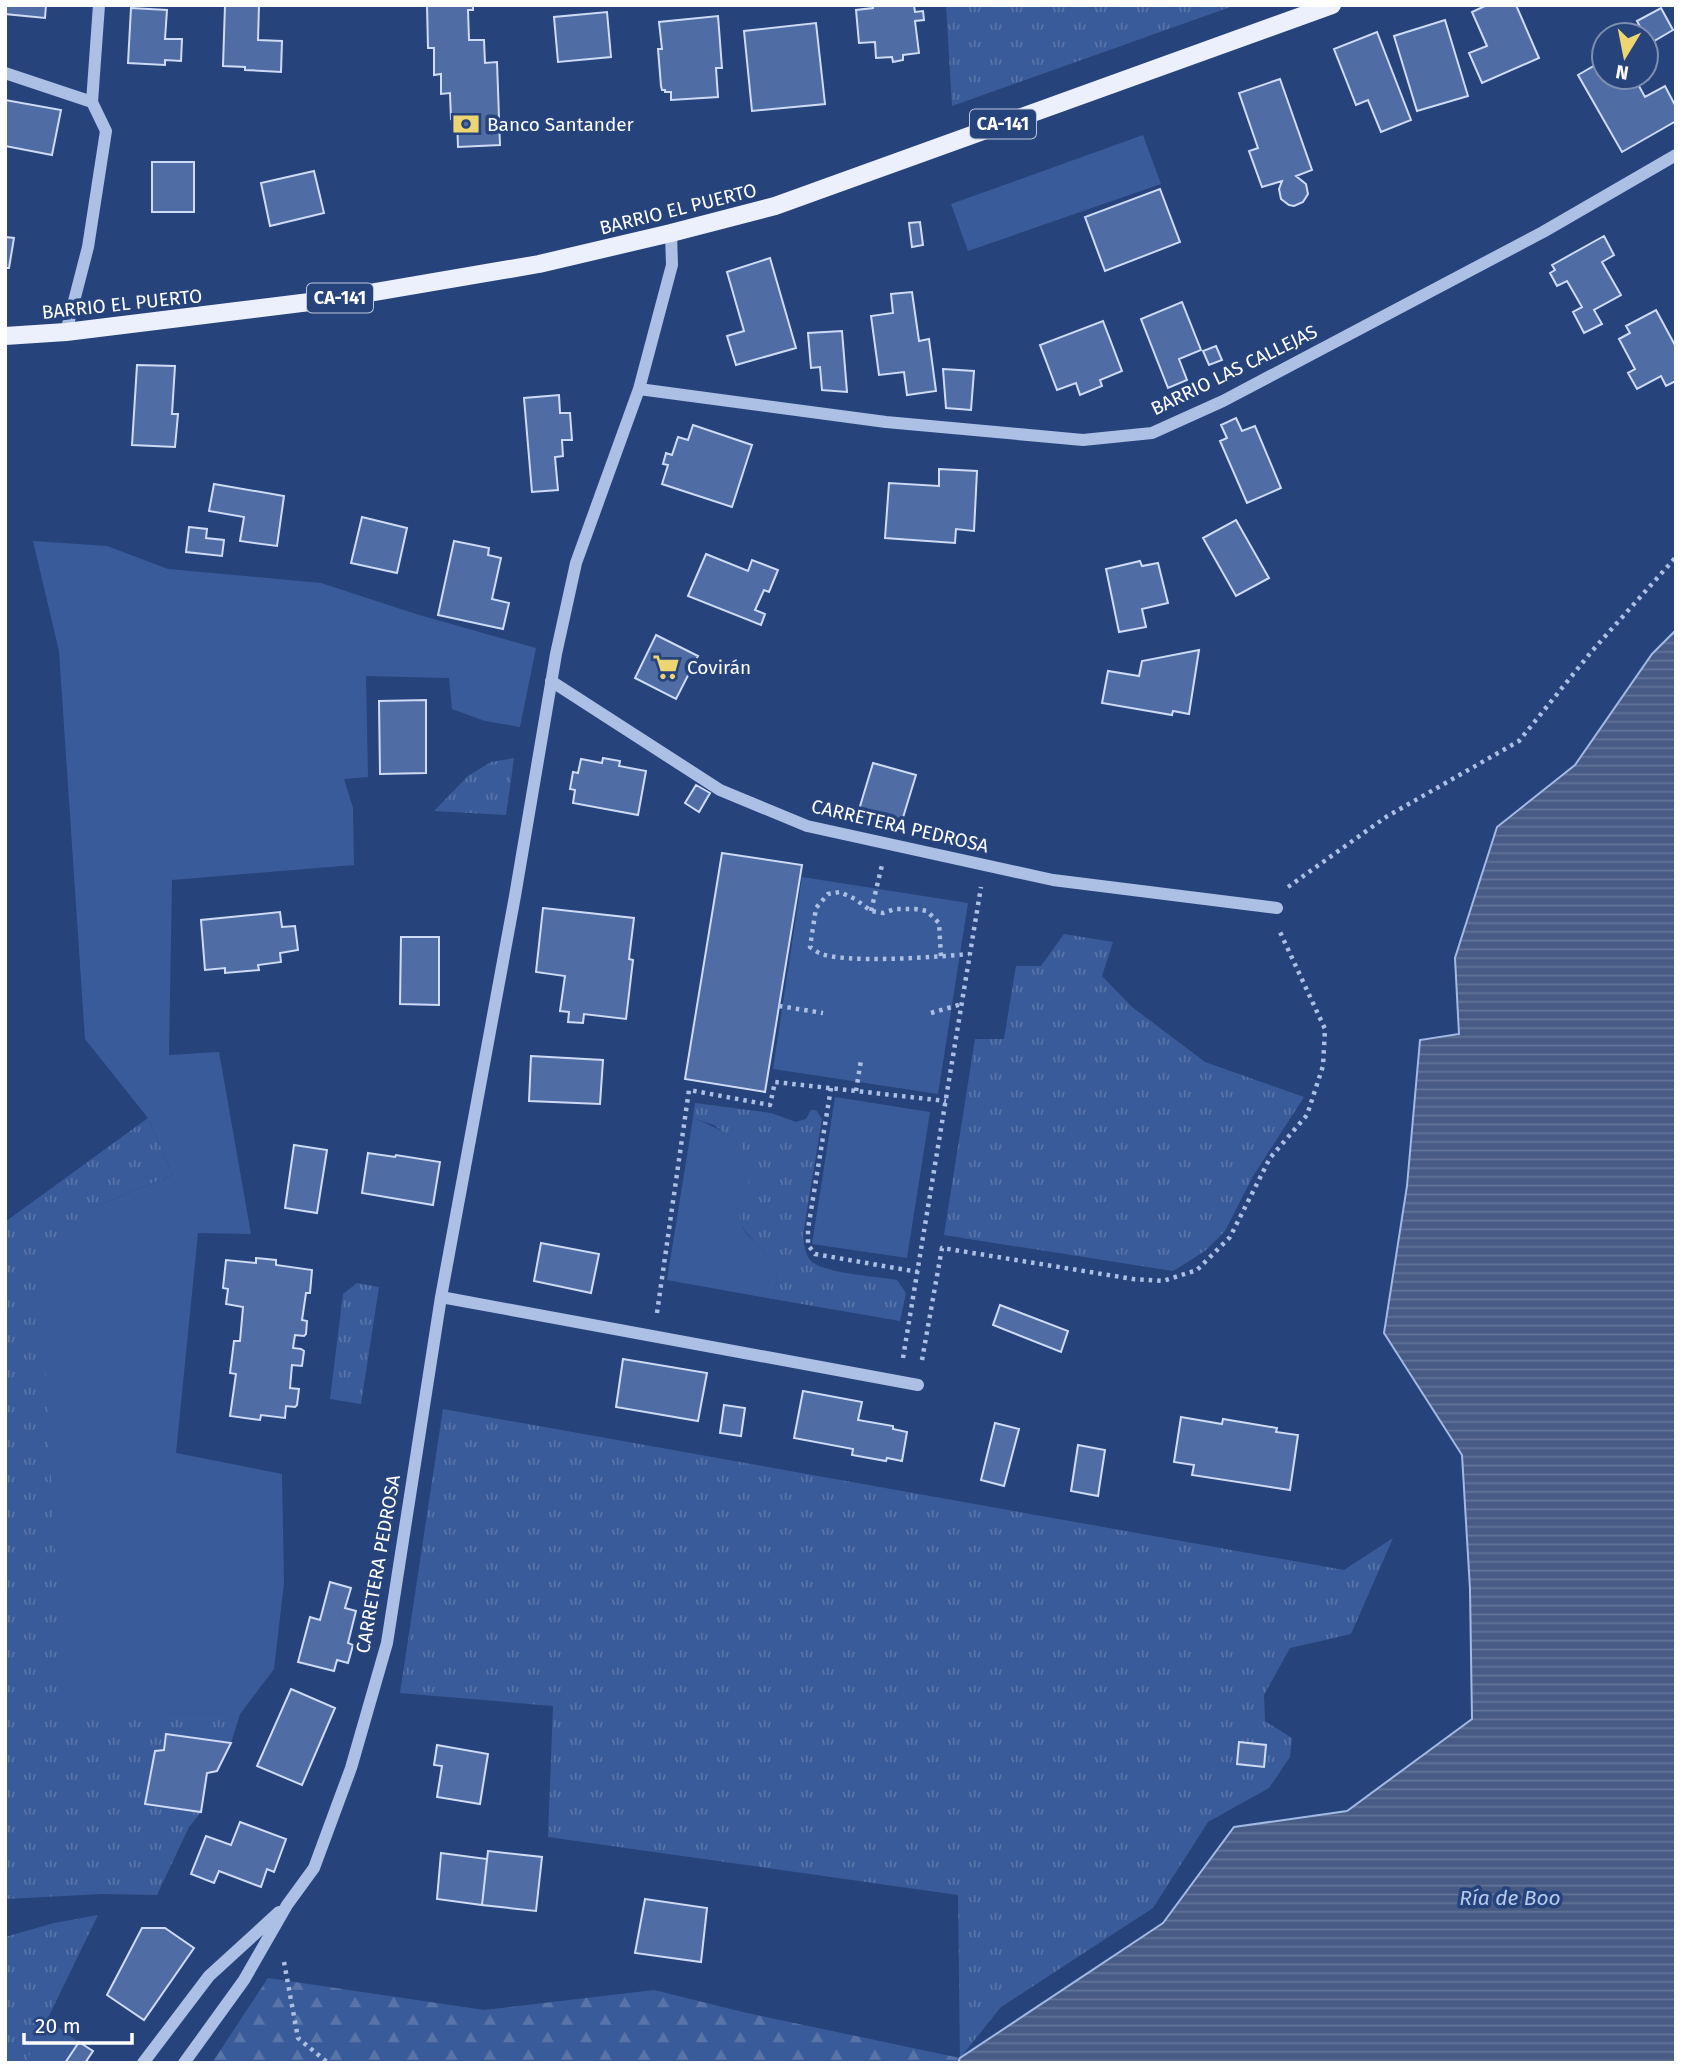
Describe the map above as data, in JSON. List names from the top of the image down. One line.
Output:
{"streets":{"main road":["CA-141","BARRIO EL PUERTO"],"street":["BARRIO LAS CALLEJAS","CARRETERA PEDROSA"]},"crossings":[["BARRIO EL PUERTO","CARRETERA PEDROSA"],["BARRIO LAS CALLEJAS","CARRETERA PEDROSA"]],"water":["Ría de Boo"],"places":{"bank":["Banco Santander"],"supermarket":["Covirán"]},"scale_bar":"20 m","north":"bottom"}
